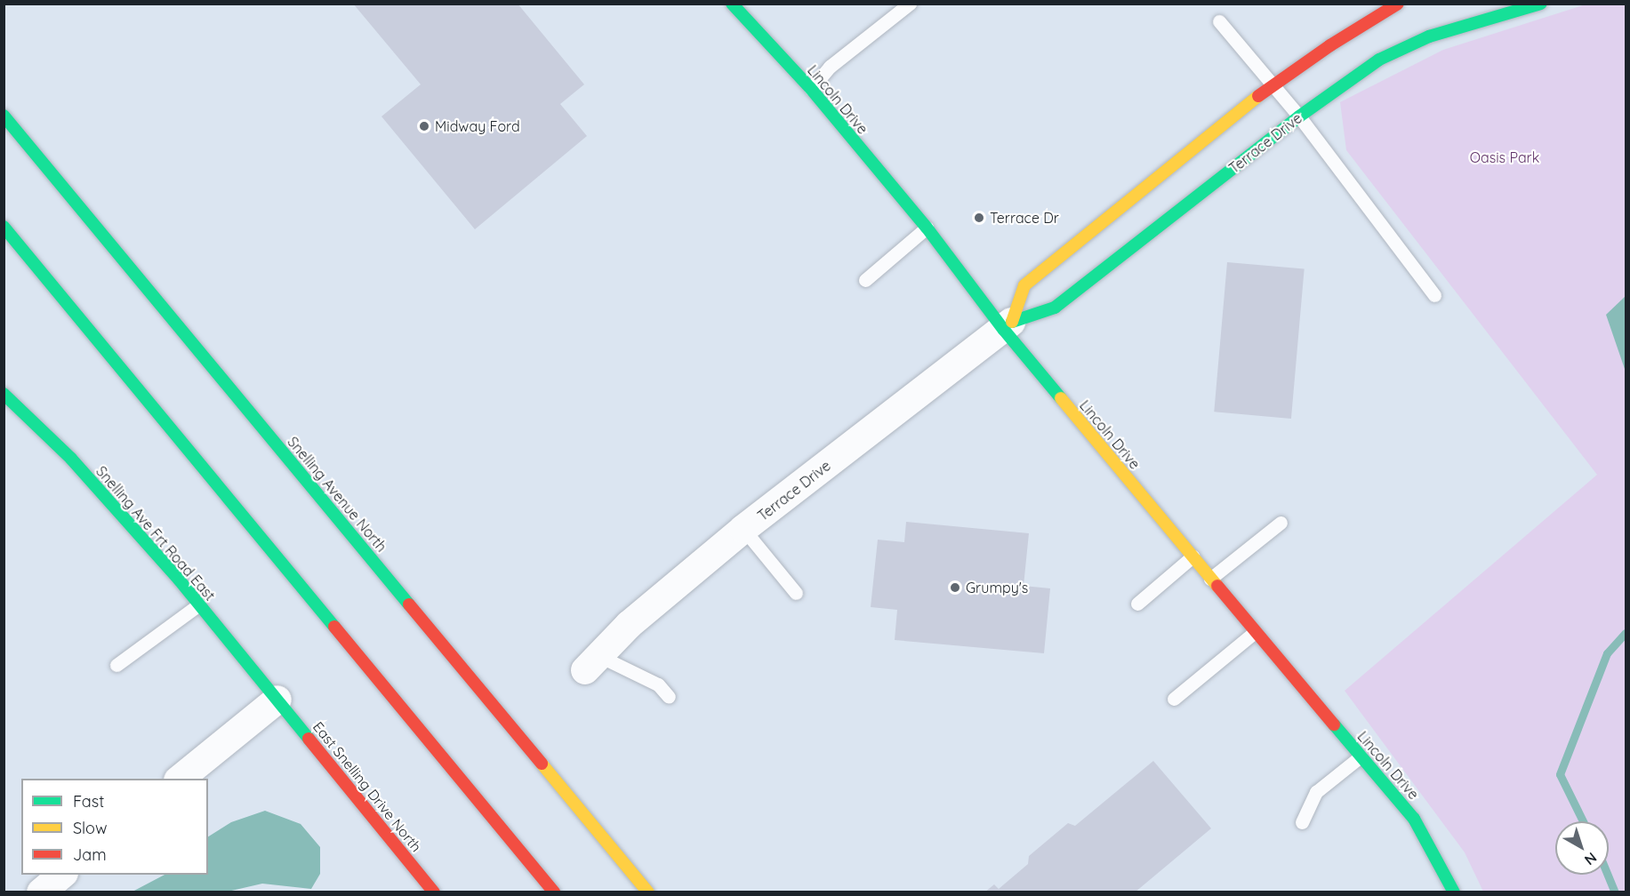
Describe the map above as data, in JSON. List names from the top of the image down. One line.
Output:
{"streets":{"main road":["Lincoln Drive","Terrace Drive","Snelling Avenue North","Snelling Ave Frt Road East","East Snelling Drive North"]},"crossings":[["Lincoln Drive","Terrace Drive"],["Snelling Ave Frt Road East","East Snelling Drive North"]],"parks":["Oasis Park"],"places":["Midway Ford","Terrace Dr","Grumpy's"],"legend":["Fast","Slow","Jam"],"north":"bottom right"}
